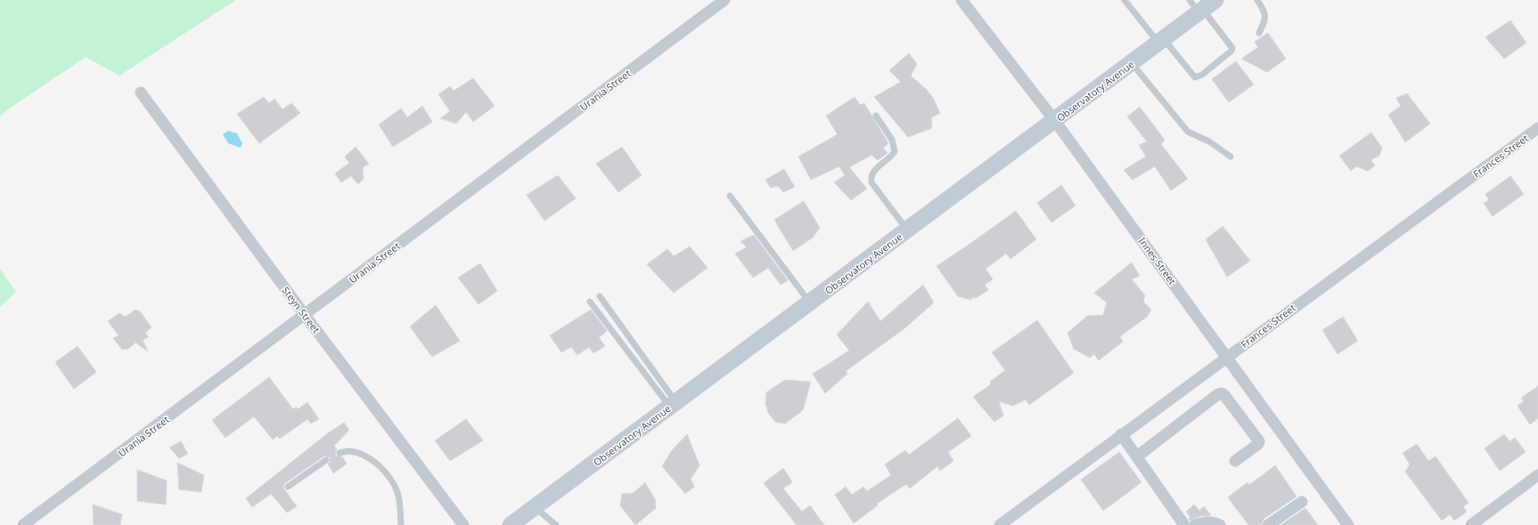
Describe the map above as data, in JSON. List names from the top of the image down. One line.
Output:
{"streets":{"main road":["Observatory Avenue"],"street":["Urania Street","Frances Street","Innes Street","Steyn Street"]},"crossings":[["Urania Street","Steyn Street"],["Observatory Avenue","Innes Street"],["Frances Street","Innes Street"]]}
